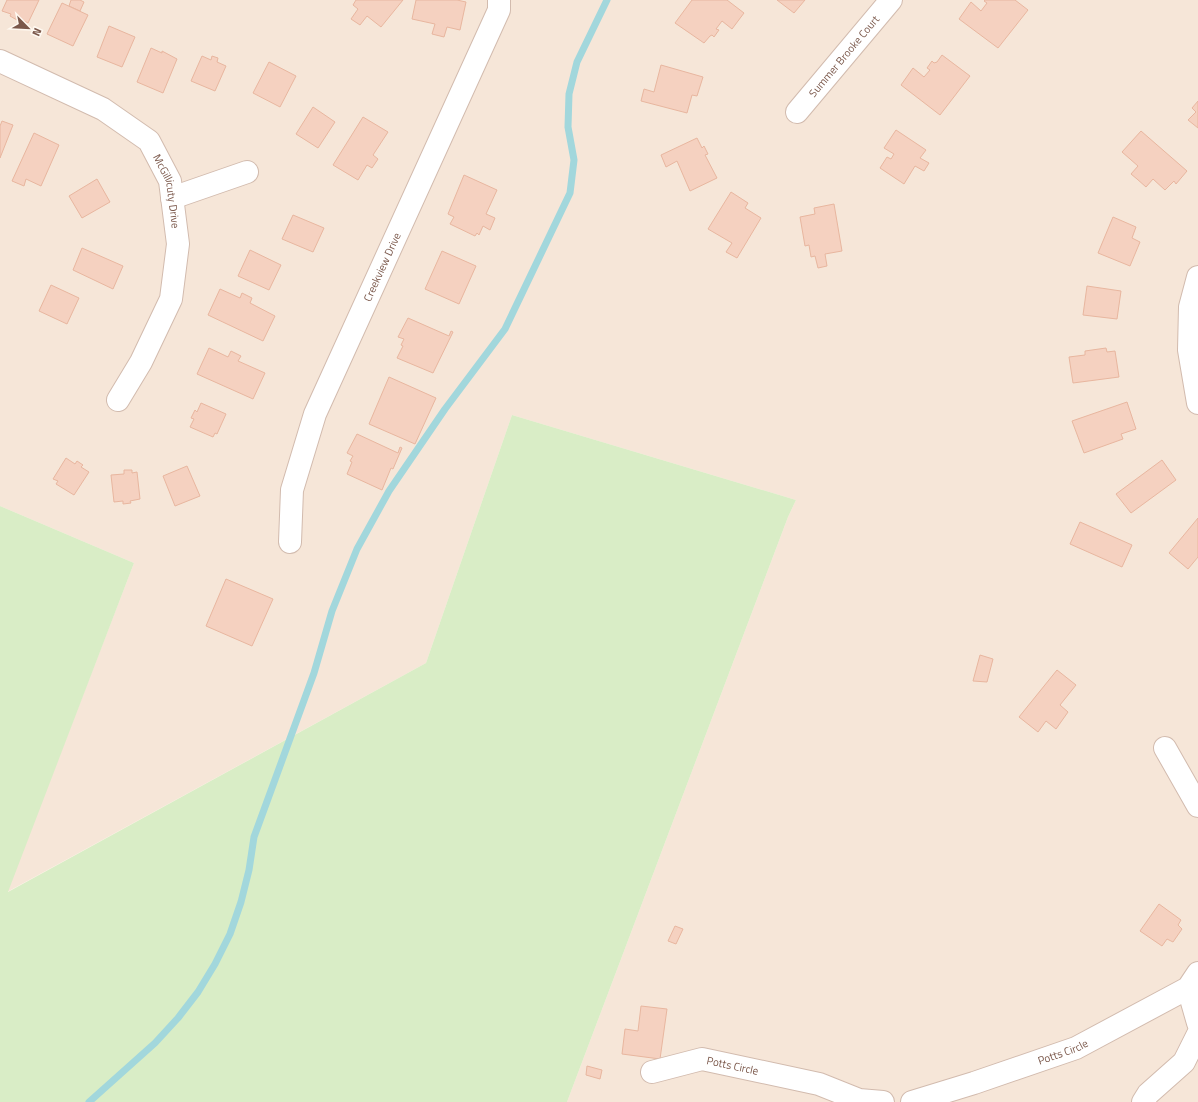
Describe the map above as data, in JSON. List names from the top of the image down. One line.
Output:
{"streets":{"street":["Summer Brooke Court","McGillicuty Drive","Creekview Drive","Potts Circle"]},"north":"bottom right"}
